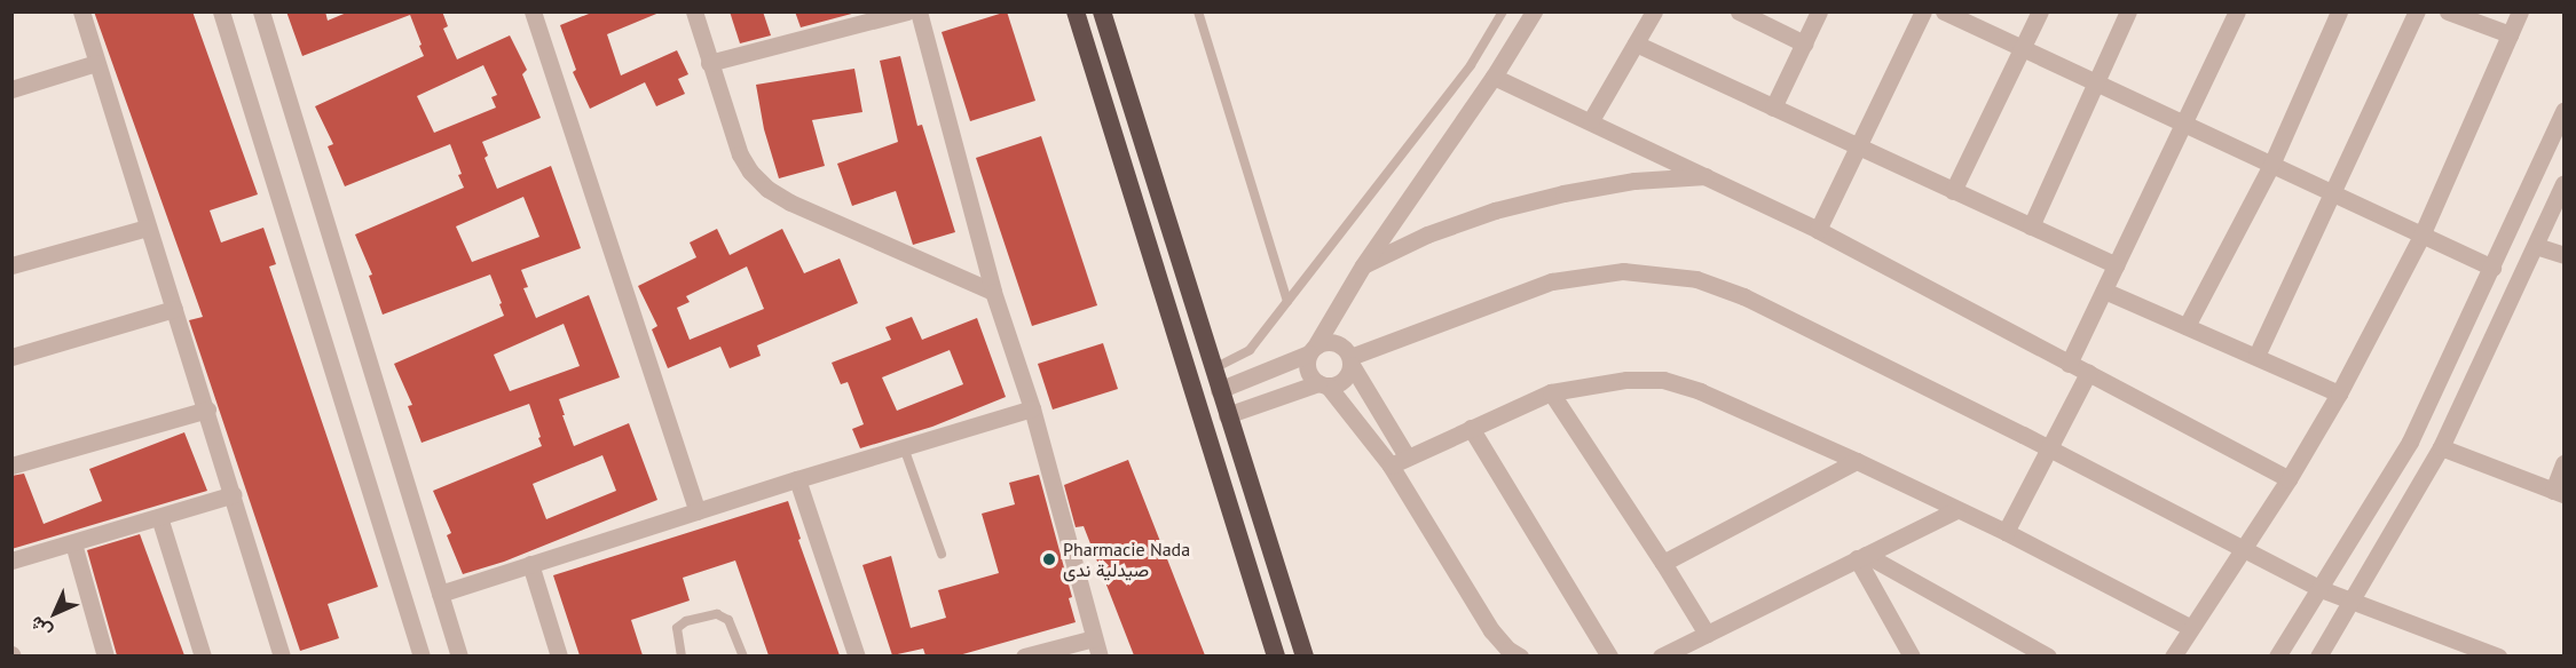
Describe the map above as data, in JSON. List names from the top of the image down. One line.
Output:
{"places":["Pharmacie Nada صيدلية ندى"],"north":"bottom left"}
